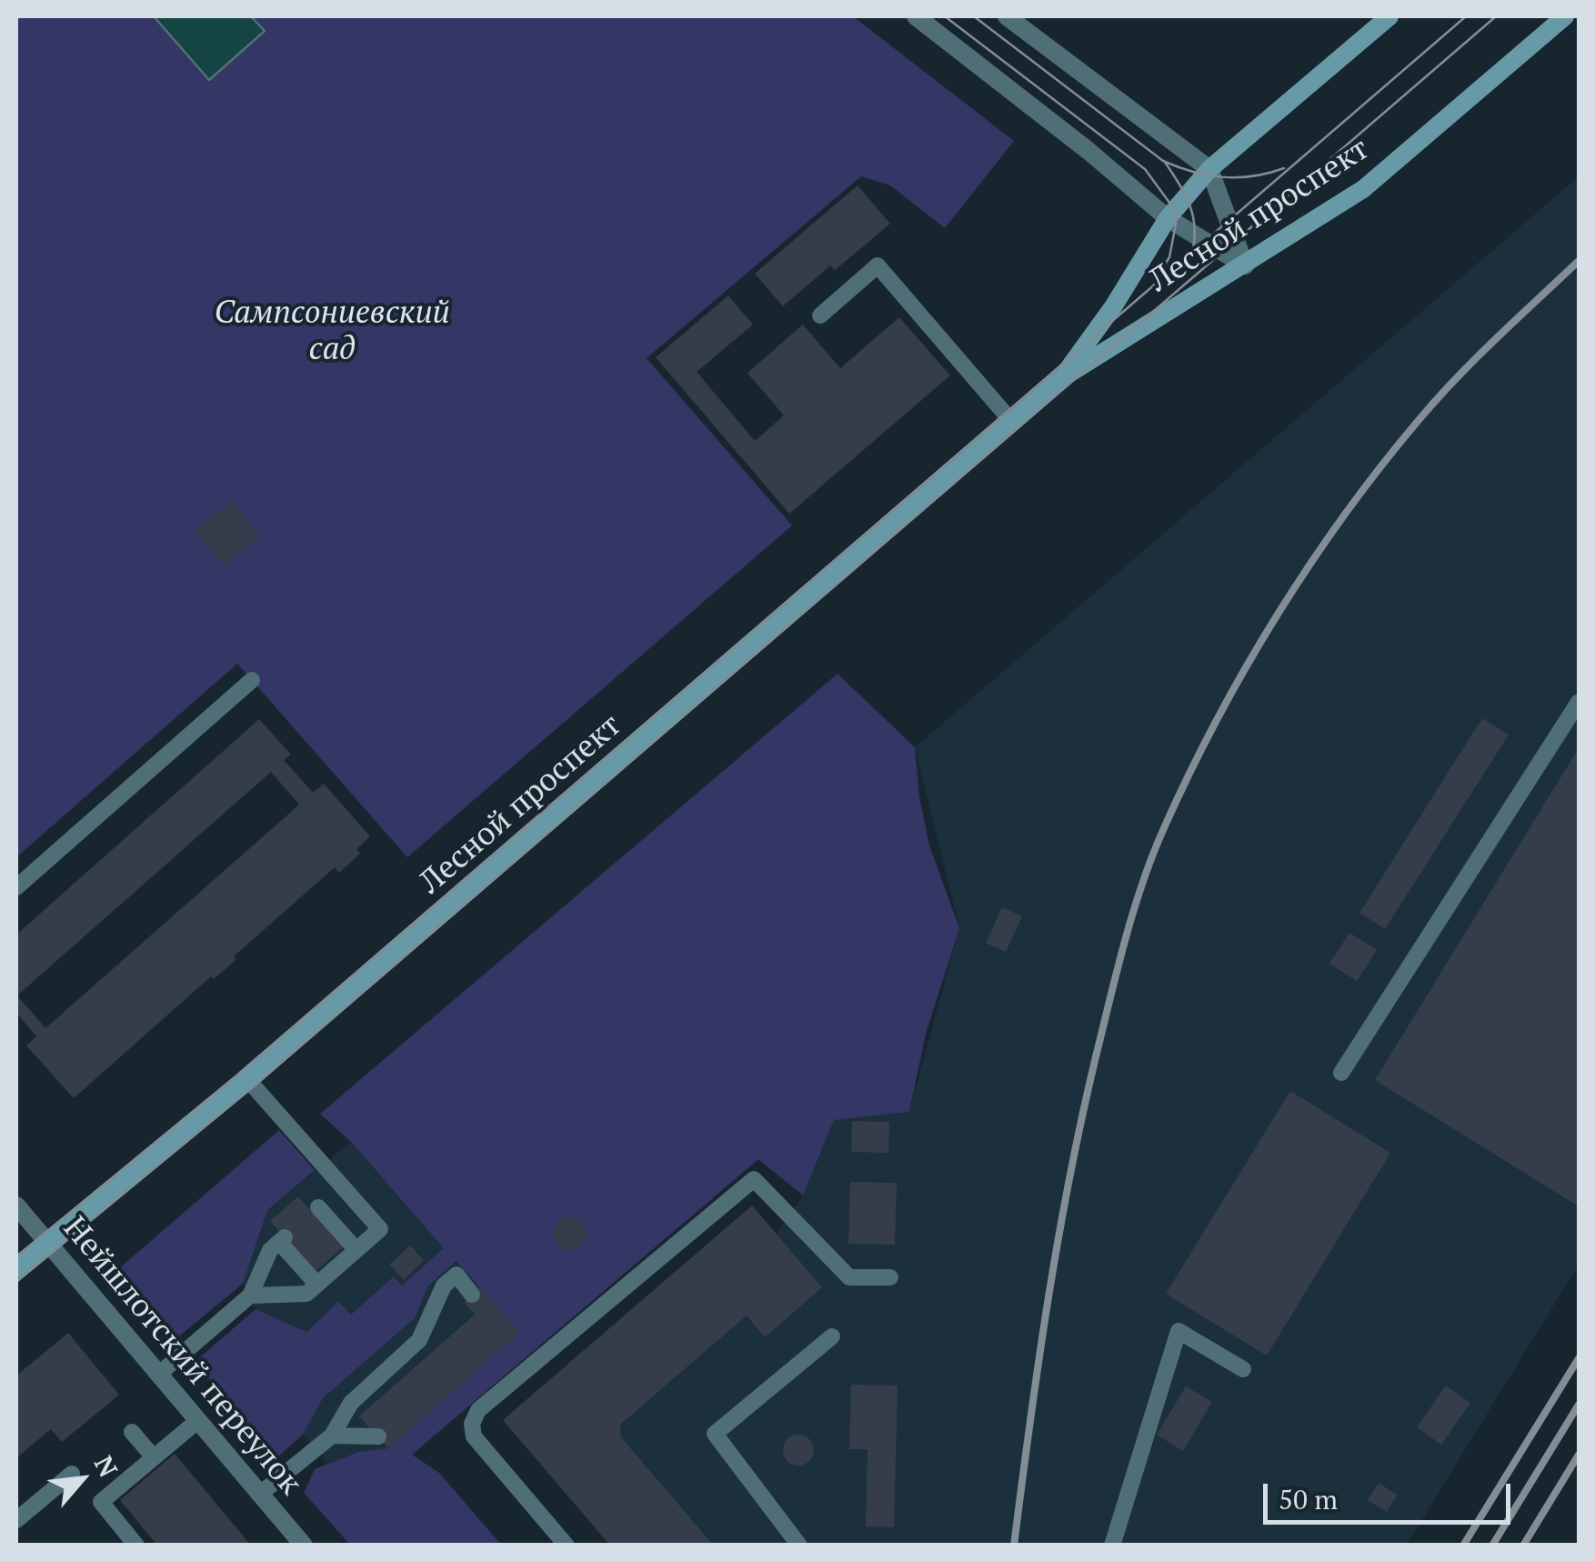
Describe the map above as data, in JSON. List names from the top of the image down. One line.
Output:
{"streets":{"main road":["Лесной проспект"],"street":["Нейшлотский переулок"]},"crossings":[["Лесной проспект","Нейшлотский переулок"]],"parks":["Сампсониевский сад"],"scale_bar":"50 m","north":"top right"}
